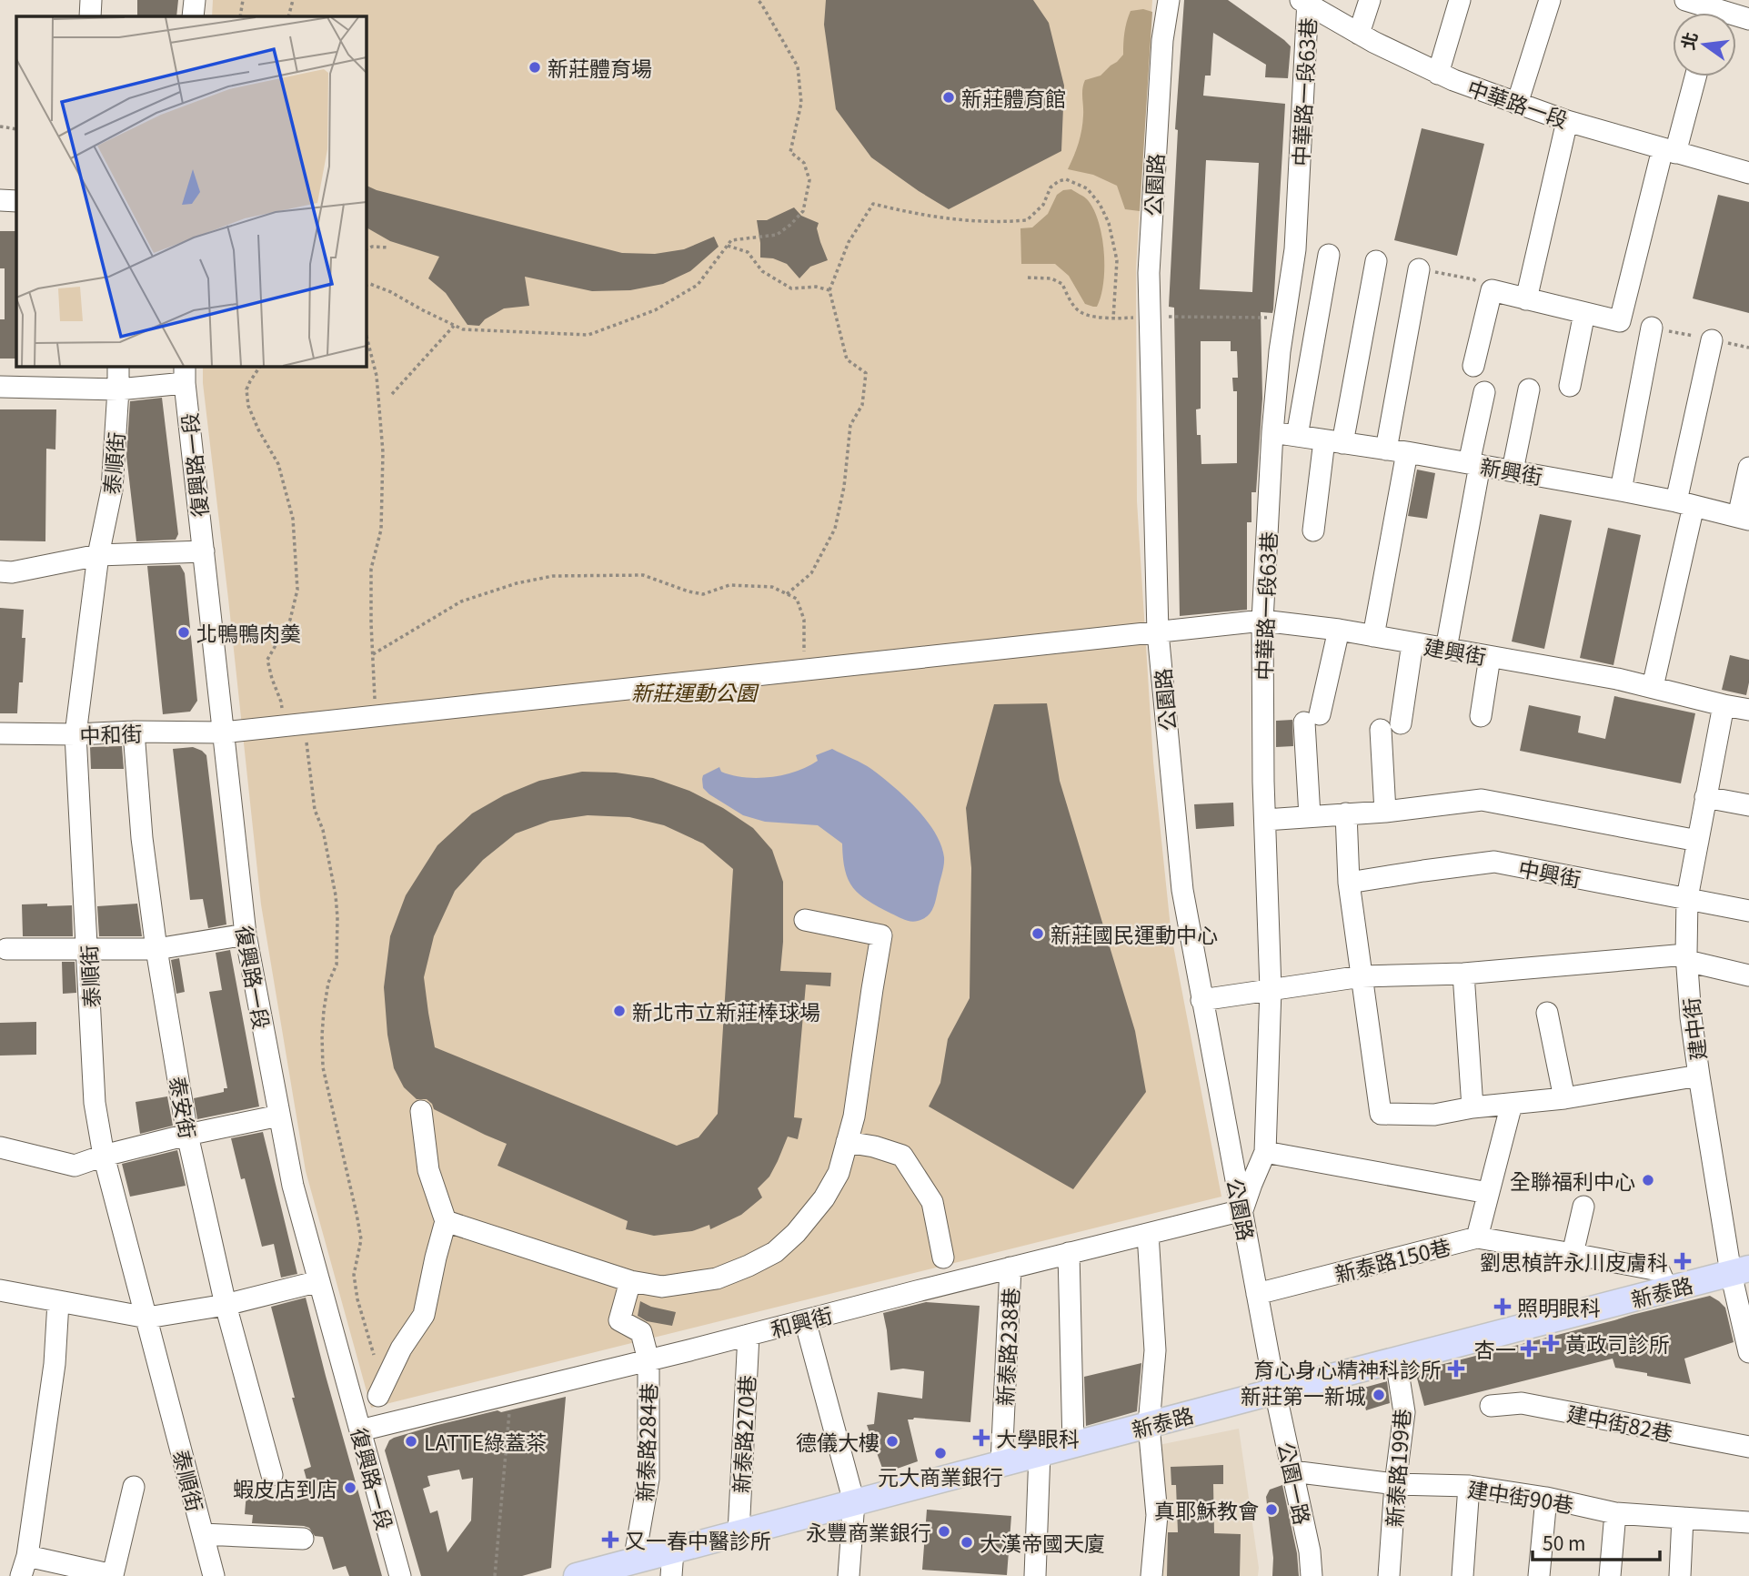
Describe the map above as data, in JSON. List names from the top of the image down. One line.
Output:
{"streets":{"main road":["新泰路"],"street":["中華路一段63巷","中華路一段","公園路","泰順街","復興路一段","新興街","建興街","中和街","中興街","建中街","泰安街","新泰路150巷","和興街","新泰路238巷","建中街82巷","新泰路270巷","新泰路284巷","新泰路199巷","公園一路","建中街90巷"]},"crossings":[["中華路一段63巷","中華路一段"],["中華路一段63巷","公園路"],["中華路一段63巷","新興街"],["中華路一段63巷","建興街"],["中華路一段63巷","和興街"],["公園路","建興街"],["公園路","新泰路150巷"],["公園路","新泰路"],["公園路","和興街"],["公園路","公園一路"],["泰順街","中和街"],["復興路一段","中和街"],["復興路一段","和興街"],["建興街","中和街"],["建興街","建中街"],["中和街","泰安街"],["中興街","建中街"],["建中街","新泰路"],["新泰路150巷","新泰路"],["新泰路","新泰路238巷"],["新泰路","新泰路270巷"],["新泰路","新泰路284巷"],["新泰路","新泰路199巷"],["新泰路","公園一路"],["和興街","新泰路238巷"],["和興街","新泰路270巷"],["和興街","新泰路284巷"],["新泰路199巷","建中街90巷"],["公園一路","建中街90巷"]],"parks":["新莊運動公園"],"places":{"other":["新莊體育場","新莊體育館","北鴨鴨肉羮","新莊國民運動中心","新北市立新莊棒球場","全聯福利中心","新莊第一新城","LATTE綠蓋茶","德儀大樓","元大商業銀行","蝦皮店到店","真耶穌教會","永豐商業銀行","大漢帝國天廈"],"health":["劉思楨許永川皮膚科","照明眼科","黃政司診所","杏一","育心身心精神科診所","大學眼科","又一春中醫診所"]},"scale_bar":"50 m","north":"left"}
